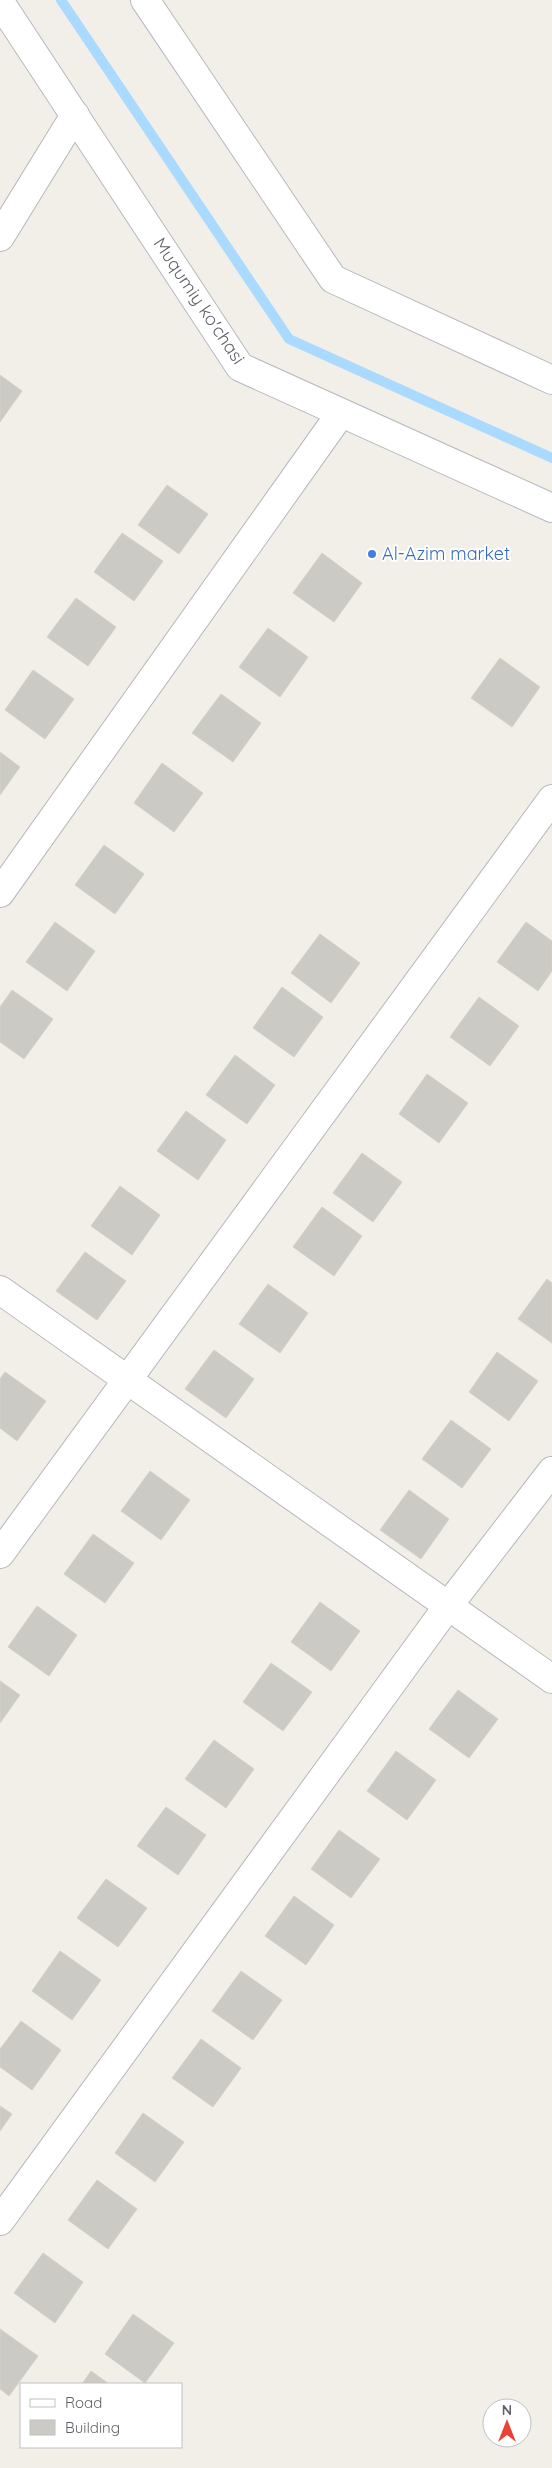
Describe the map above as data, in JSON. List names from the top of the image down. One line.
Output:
{"streets":{"street":["Muqumiy ko'chasi"]},"places":["Al-Azim market"],"legend":["Road","Building"],"north":"top"}
